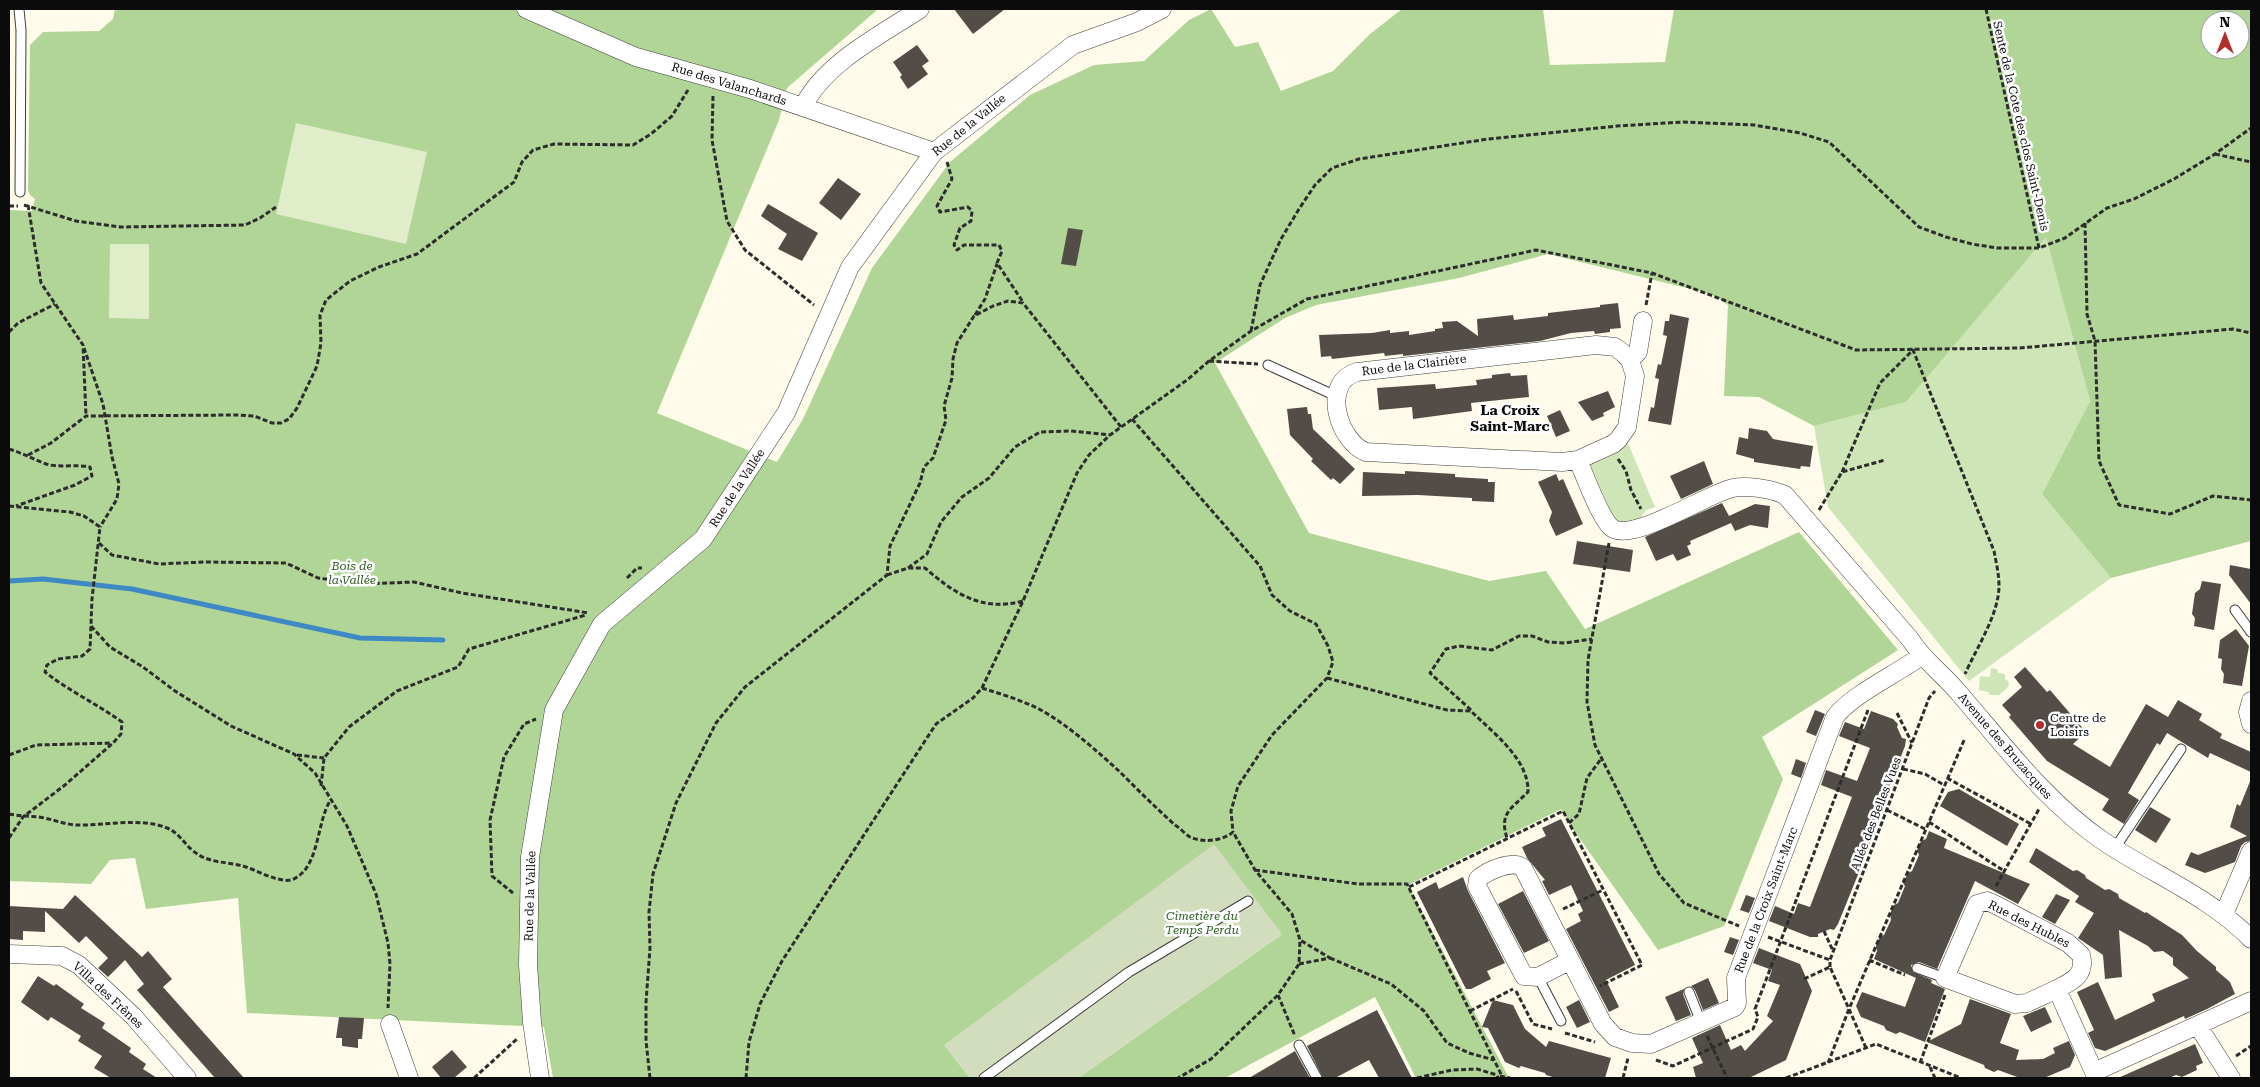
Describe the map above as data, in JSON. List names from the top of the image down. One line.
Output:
{"streets":{"street":["Rue des Valanchards","Rue de la Vallée","Rue de la Clairière","Avenue des Bruzacques","Rue de la Croix Saint-Marc","Rue des Hubles","Villa des Frênes"],"path":["Sente de la Cote des clos Saint-Denis","Allée des Belles Vues"]},"crossings":[["Rue des Valanchards","Rue de la Vallée"],["Avenue des Bruzacques","Allée des Belles Vues"],["Avenue des Bruzacques","Rue de la Croix Saint-Marc"]],"districts":["La Croix Saint-Marc"],"parks":["Bois de la Vallée","Cimetière du Temps Perdu"],"places":["Centre de Loisirs"],"north":"top"}
